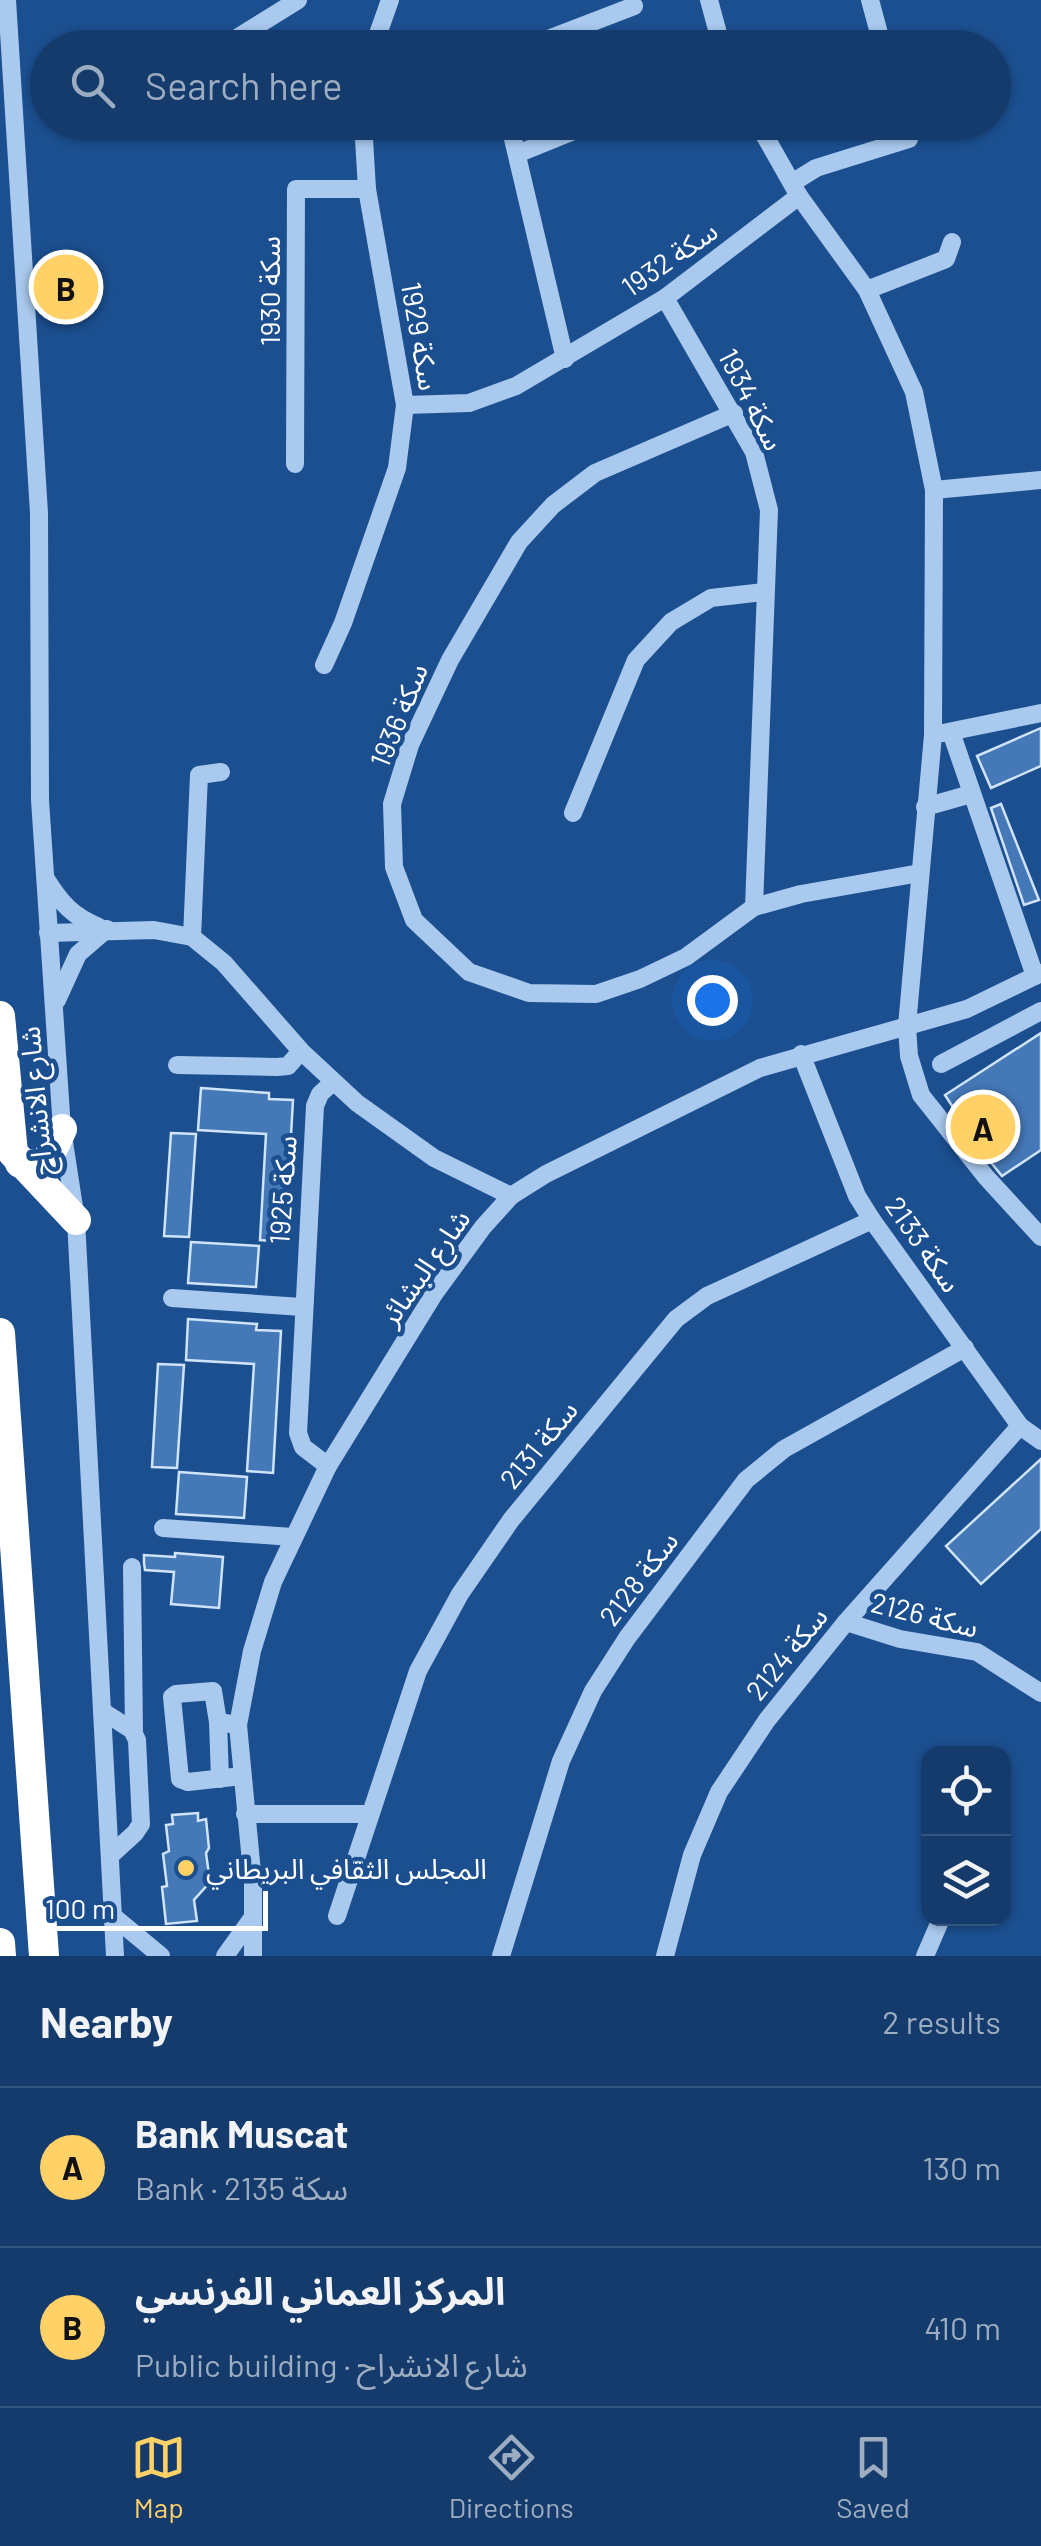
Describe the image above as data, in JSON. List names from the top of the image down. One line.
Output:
{"streets":{"street":["سكة 1932","سكة 1930","سكة 1929","سكة 1934","سكة 1936","شارع الانشراح","سكة 1925","سكة 2133","شارع البشائر","سكة 2131","سكة 2128","سكة 2126","سكة 2124"]},"crossings":[["سكة 1932","سكة 1929"],["سكة 1932","سكة 1934"],["سكة 1930","سكة 1929"],["سكة 1934","سكة 1936"],["سكة 1925","شارع البشائر"],["سكة 2133","شارع البشائر"],["سكة 2133","سكة 2131"],["سكة 2133","سكة 2128"],["سكة 2133","سكة 2124"],["سكة 2126","سكة 2124"]],"places":["المجلس الثقافي البريطاني"],"scale_bar":"100 m","page":{"search":"Search here","pins":["B","A"],"scale":"100 m","heading":["Nearby","2 results"],"list":[{"mark":"A","name":"Bank Muscat","note":"Bank · سكة 2135","value":"130 m"},{"mark":"B","name":"المركز العماني الفرنسي","note":"Public building · شارع الانشراح","value":"410 m"}],"nav":["Map","Directions","Saved"]}}
